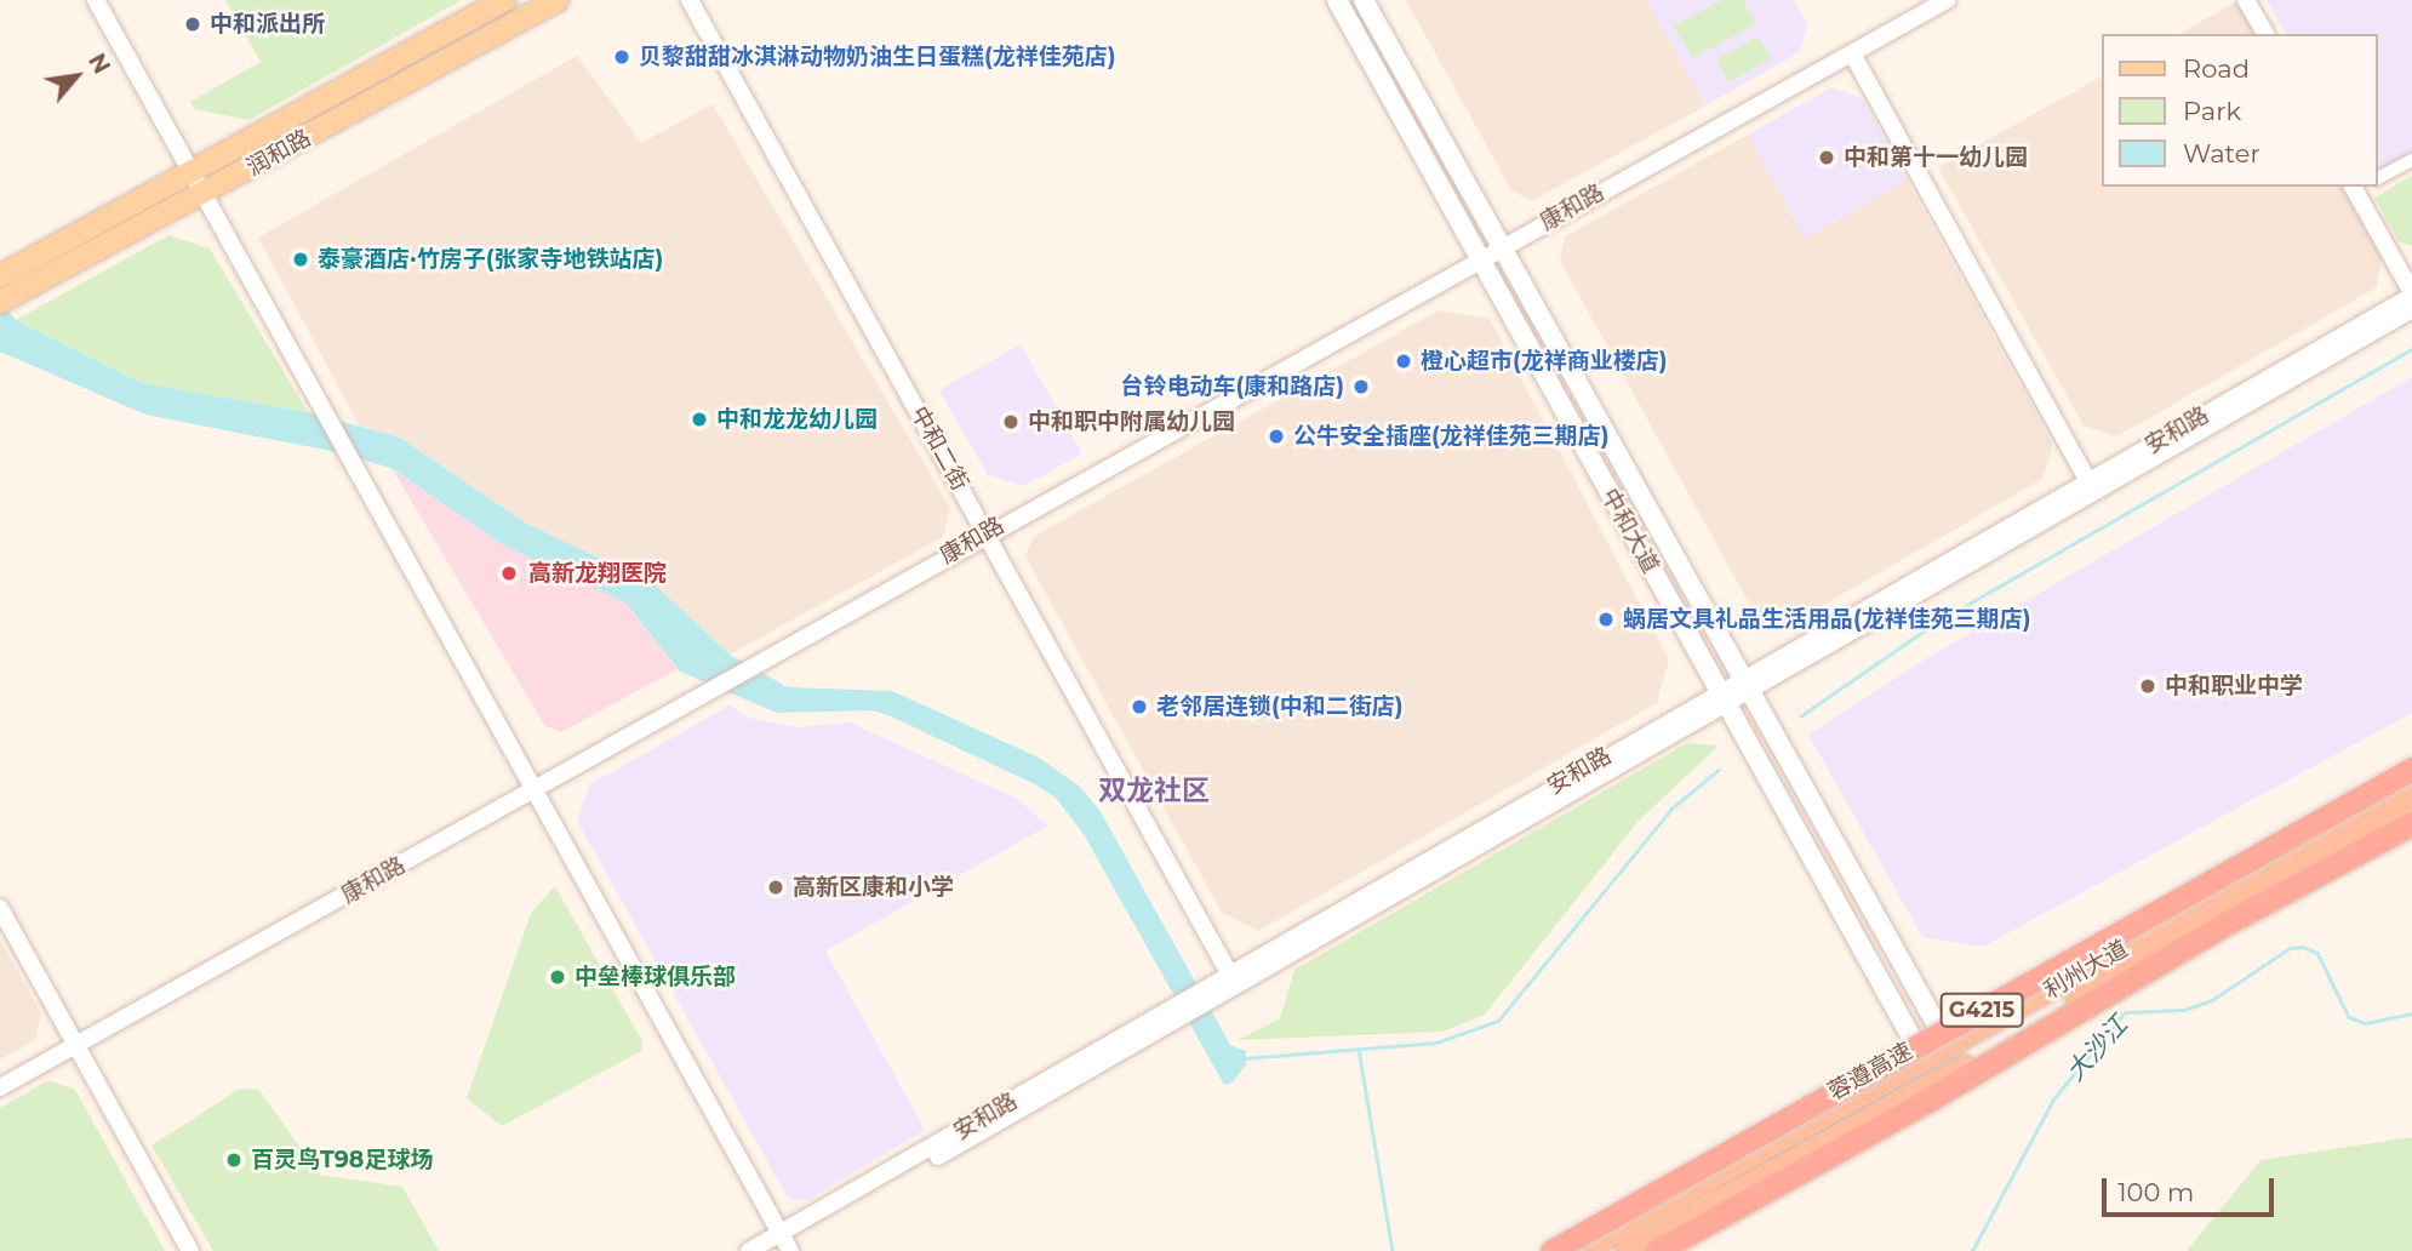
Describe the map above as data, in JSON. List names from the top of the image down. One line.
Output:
{"streets":{"highway":["利州大道","G4215","蓉遵高速"],"main road":["润和路","中和大道"],"street":["康和路","安和路","中和二街"]},"crossings":[["康和路","中和二街"],["康和路","中和大道"],["安和路","中和二街"],["安和路","中和大道"],["中和大道","利州大道"]],"districts":["双龙社区"],"water":["大沙江"],"places":["中和派出所","贝黎甜甜冰淇淋动物奶油生日蛋糕(龙祥佳苑店)","中和第十一幼儿园","泰豪酒店·竹房子(张家寺地铁站店)","橙心超市(龙祥商业楼店)","台铃电动车(康和路店)","中和龙龙幼儿园","中和职中附属幼儿园","公牛安全插座(龙祥佳苑三期店)","高新龙翔医院","蜗居文具礼品生活用品(龙祥佳苑三期店)","中和职业中学","老邻居连锁(中和二街店)","高新区康和小学","中垒棒球俱乐部","百灵鸟T98足球场"],"legend":["Road","Park","Water"],"scale_bar":"100 m","north":"top right"}
